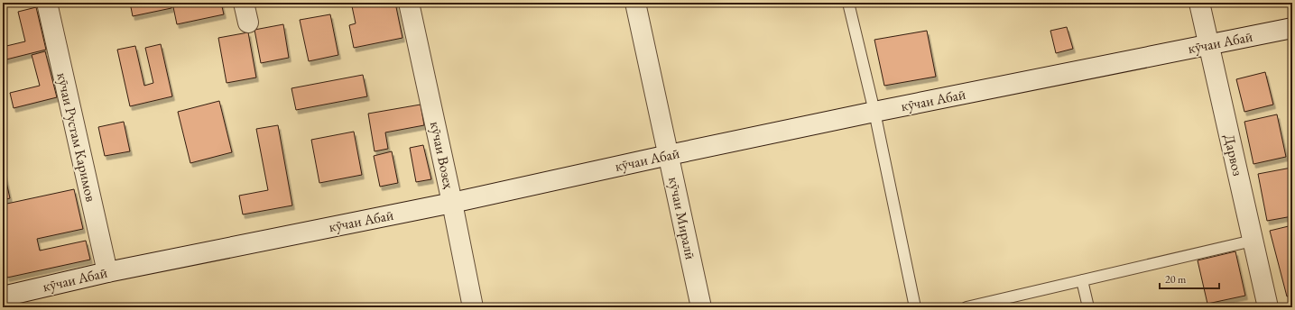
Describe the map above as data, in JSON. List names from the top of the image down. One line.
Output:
{"streets":{"street":["кӯчаи Абаӣ","кӯчаи Рустам Каримов","кӯчаи Возеҳ","Дарвоз","кӯчаи Миралӣ"]},"crossings":[["кӯчаи Абаӣ","кӯчаи Рустам Каримов"],["кӯчаи Абаӣ","кӯчаи Возеҳ"],["кӯчаи Абаӣ","Дарвоз"],["кӯчаи Абаӣ","кӯчаи Миралӣ"]],"scale_bar":"20 m"}
